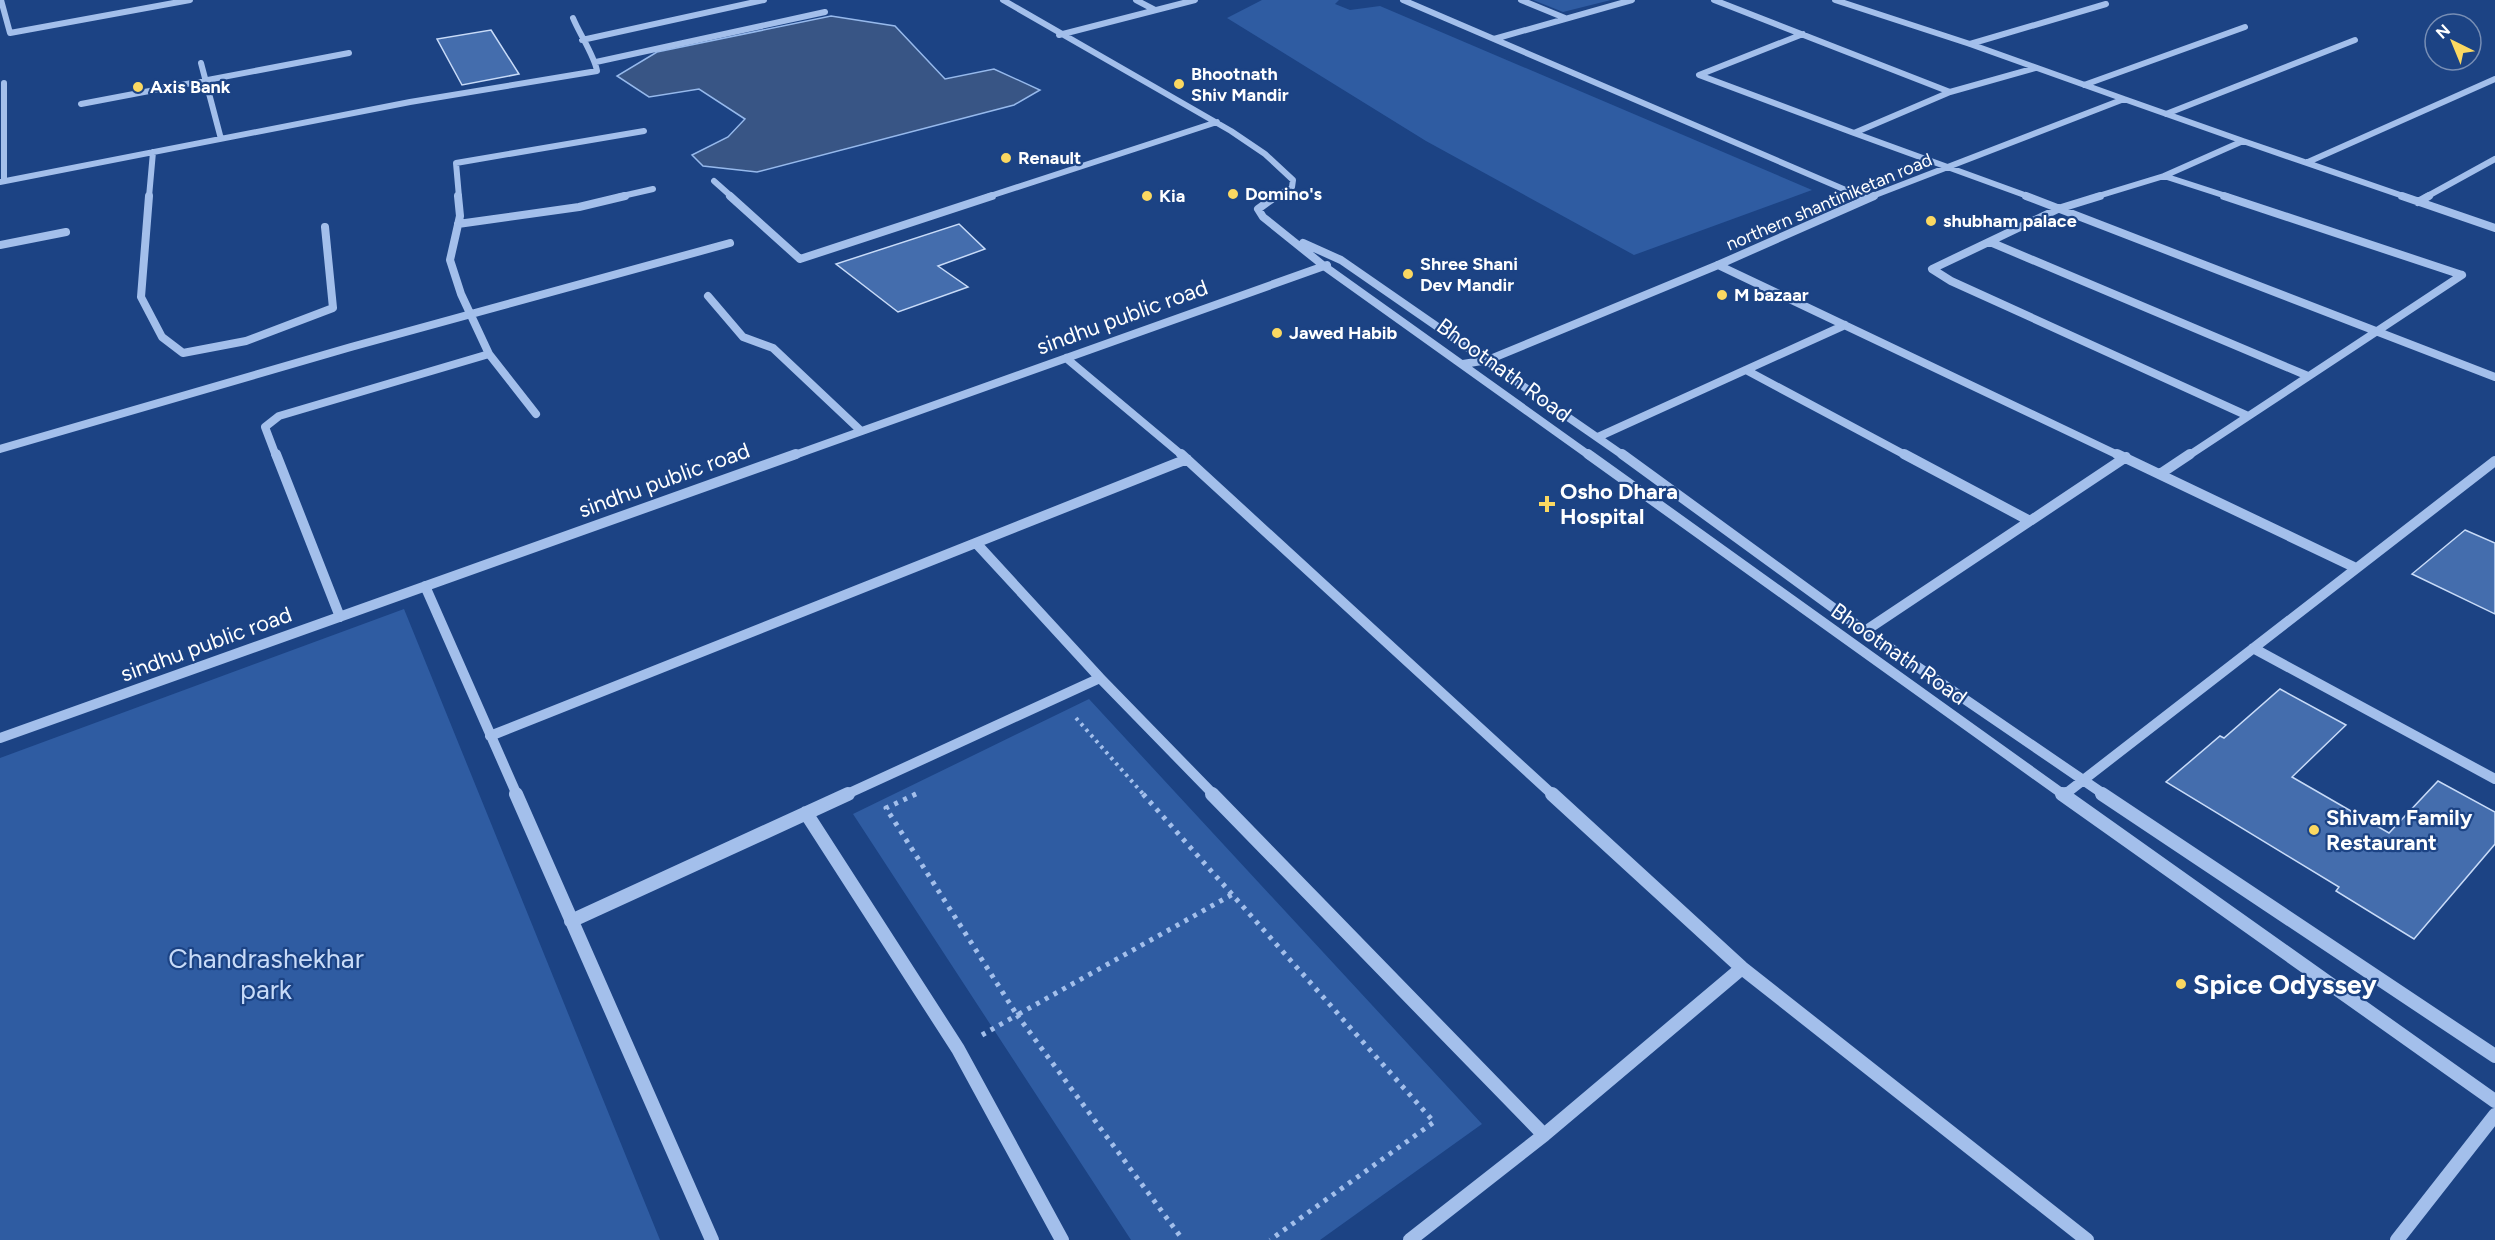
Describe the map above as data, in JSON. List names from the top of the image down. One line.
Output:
{"streets":{"street":["northern shantiniketan road","sindhu public road","Bhootnath Road"]},"crossings":[["northern shantiniketan road","Bhootnath Road"],["sindhu public road","Bhootnath Road"]],"parks":["Chandrashekhar park"],"places":{"other":["Bhootnath Shiv Mandir","Axis Bank","Renault","Domino's","Kia","shubham palace","Shree Shani Dev Mandir","M bazaar","Jawed Habib","Shivam Family Restaurant","Spice Odyssey"],"health":["Osho Dhara Hospital"]},"north":"top left"}
